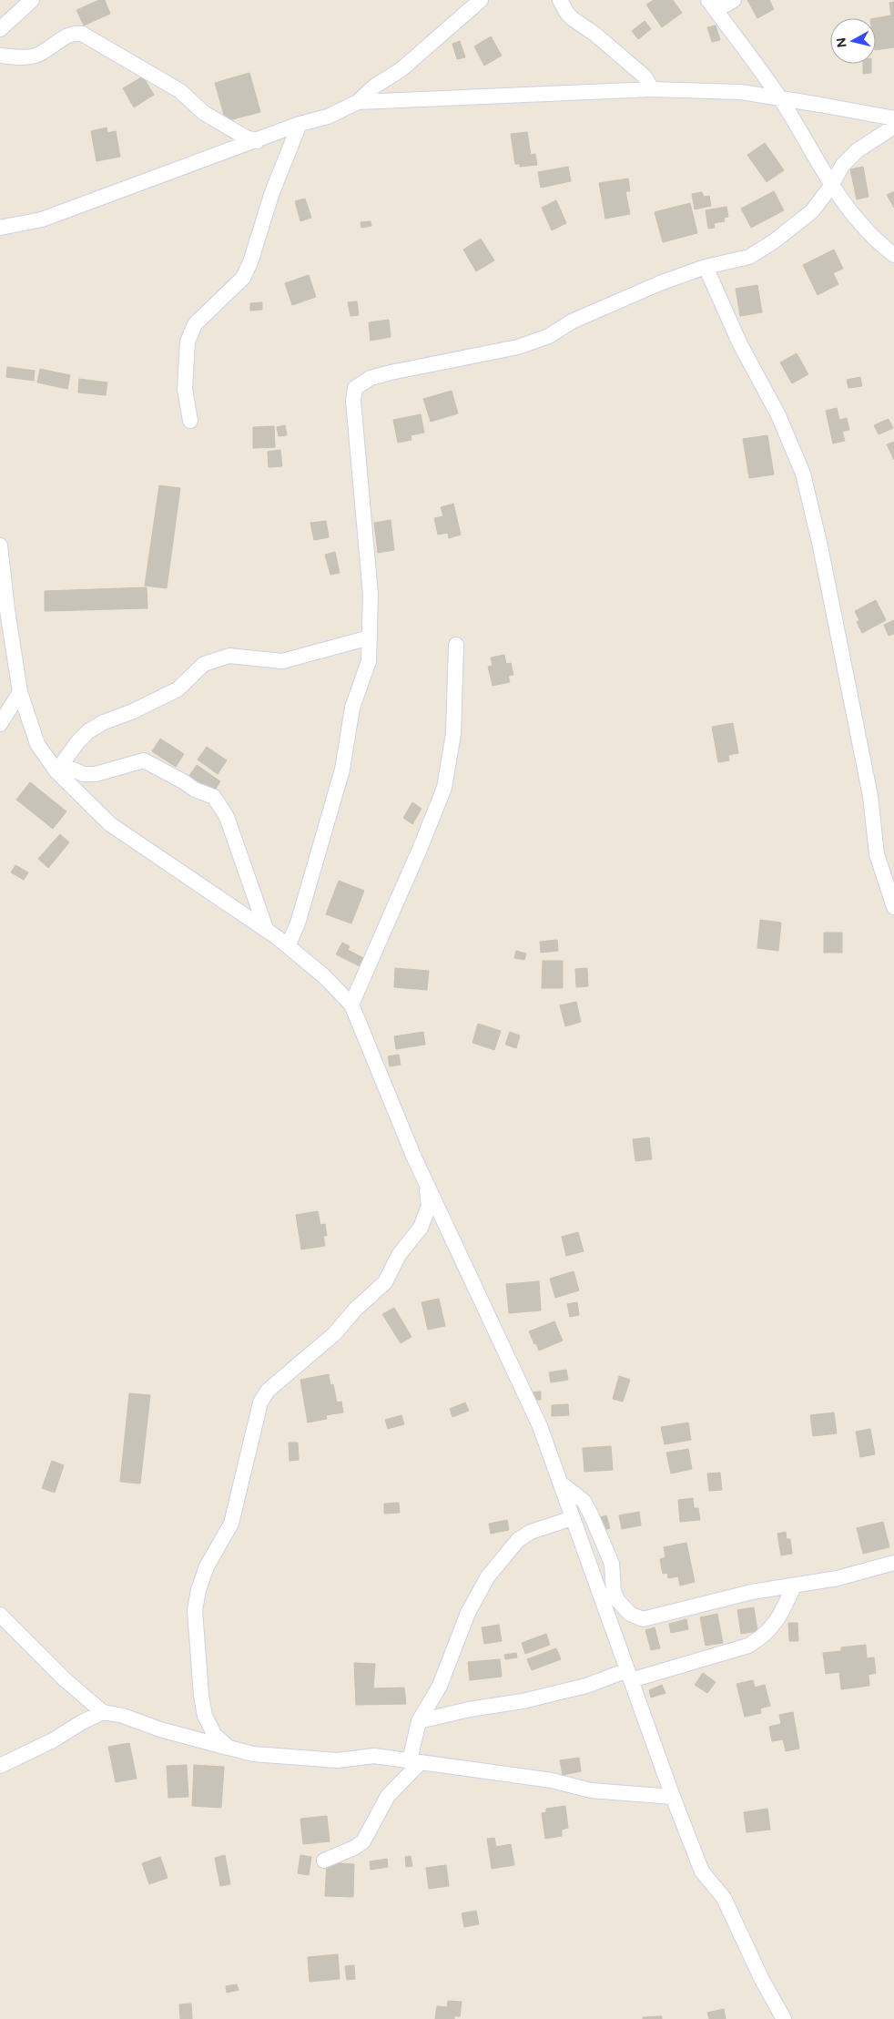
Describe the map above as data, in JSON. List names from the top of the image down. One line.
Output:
{"north":"left"}
